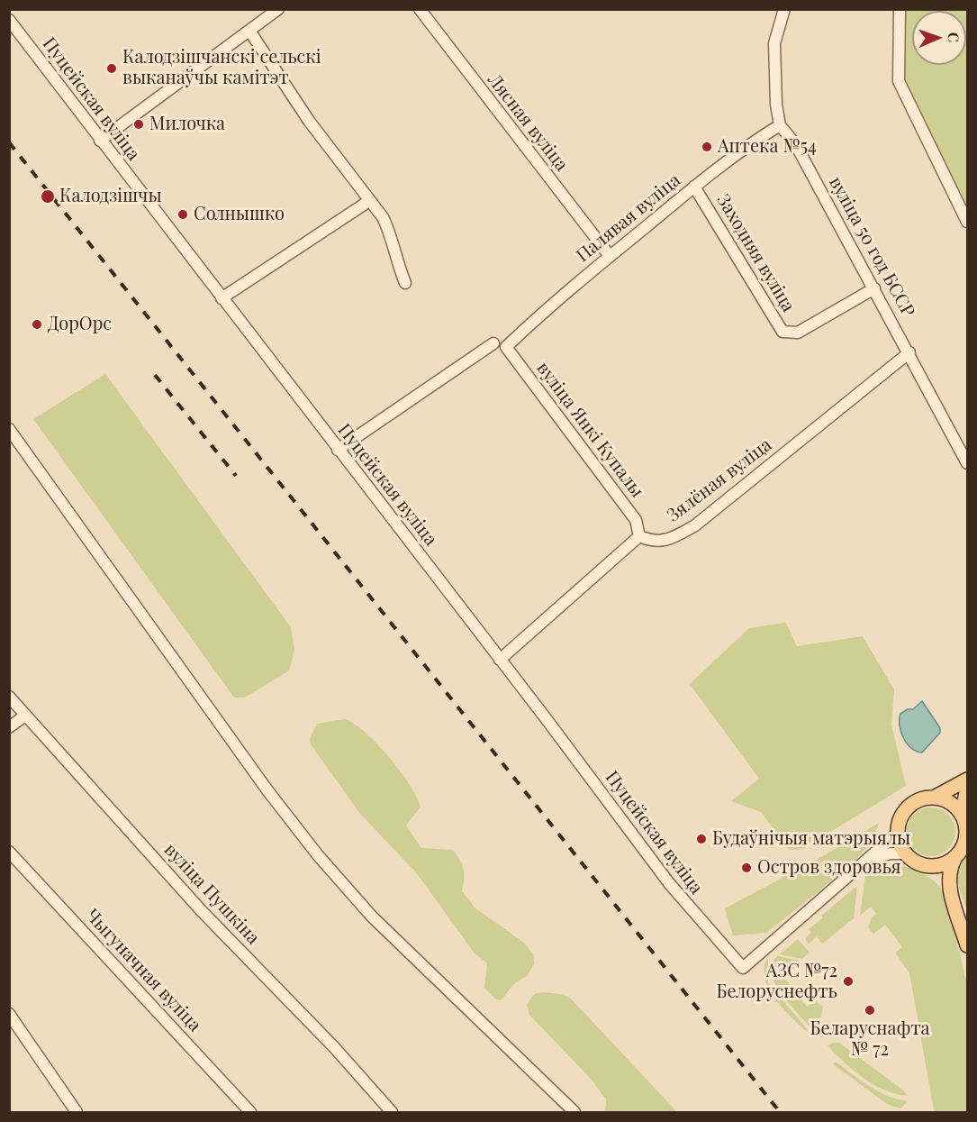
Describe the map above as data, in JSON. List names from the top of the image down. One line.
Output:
{"streets":{"street":["Пуцейская вуліца","Лясная вуліца","Палявая вуліца","вуліца 50 год БССР","Заходняя вуліца","вуліца Янкі Купалы","Зялёная вуліца","вуліца Пушкіна","Чыгуначная вуліца"]},"crossings":[["Лясная вуліца","Палявая вуліца"],["Палявая вуліца","вуліца 50 год БССР"],["Палявая вуліца","Заходняя вуліца"],["Палявая вуліца","вуліца Янкі Купалы"],["вуліца 50 год БССР","Заходняя вуліца"],["вуліца 50 год БССР","Зялёная вуліца"],["вуліца Янкі Купалы","Зялёная вуліца"]],"places":["Калодзішчанскі сельскі выканаўчы камітэт","Милочка","Аптека №54","Калодзішчы","Солнышко","ДорОрс","Будаўнічыя матэрыялы","Остров здоровья","АЗС №72 Белоруснефть","Беларуснафта № 72"],"north":"right"}
